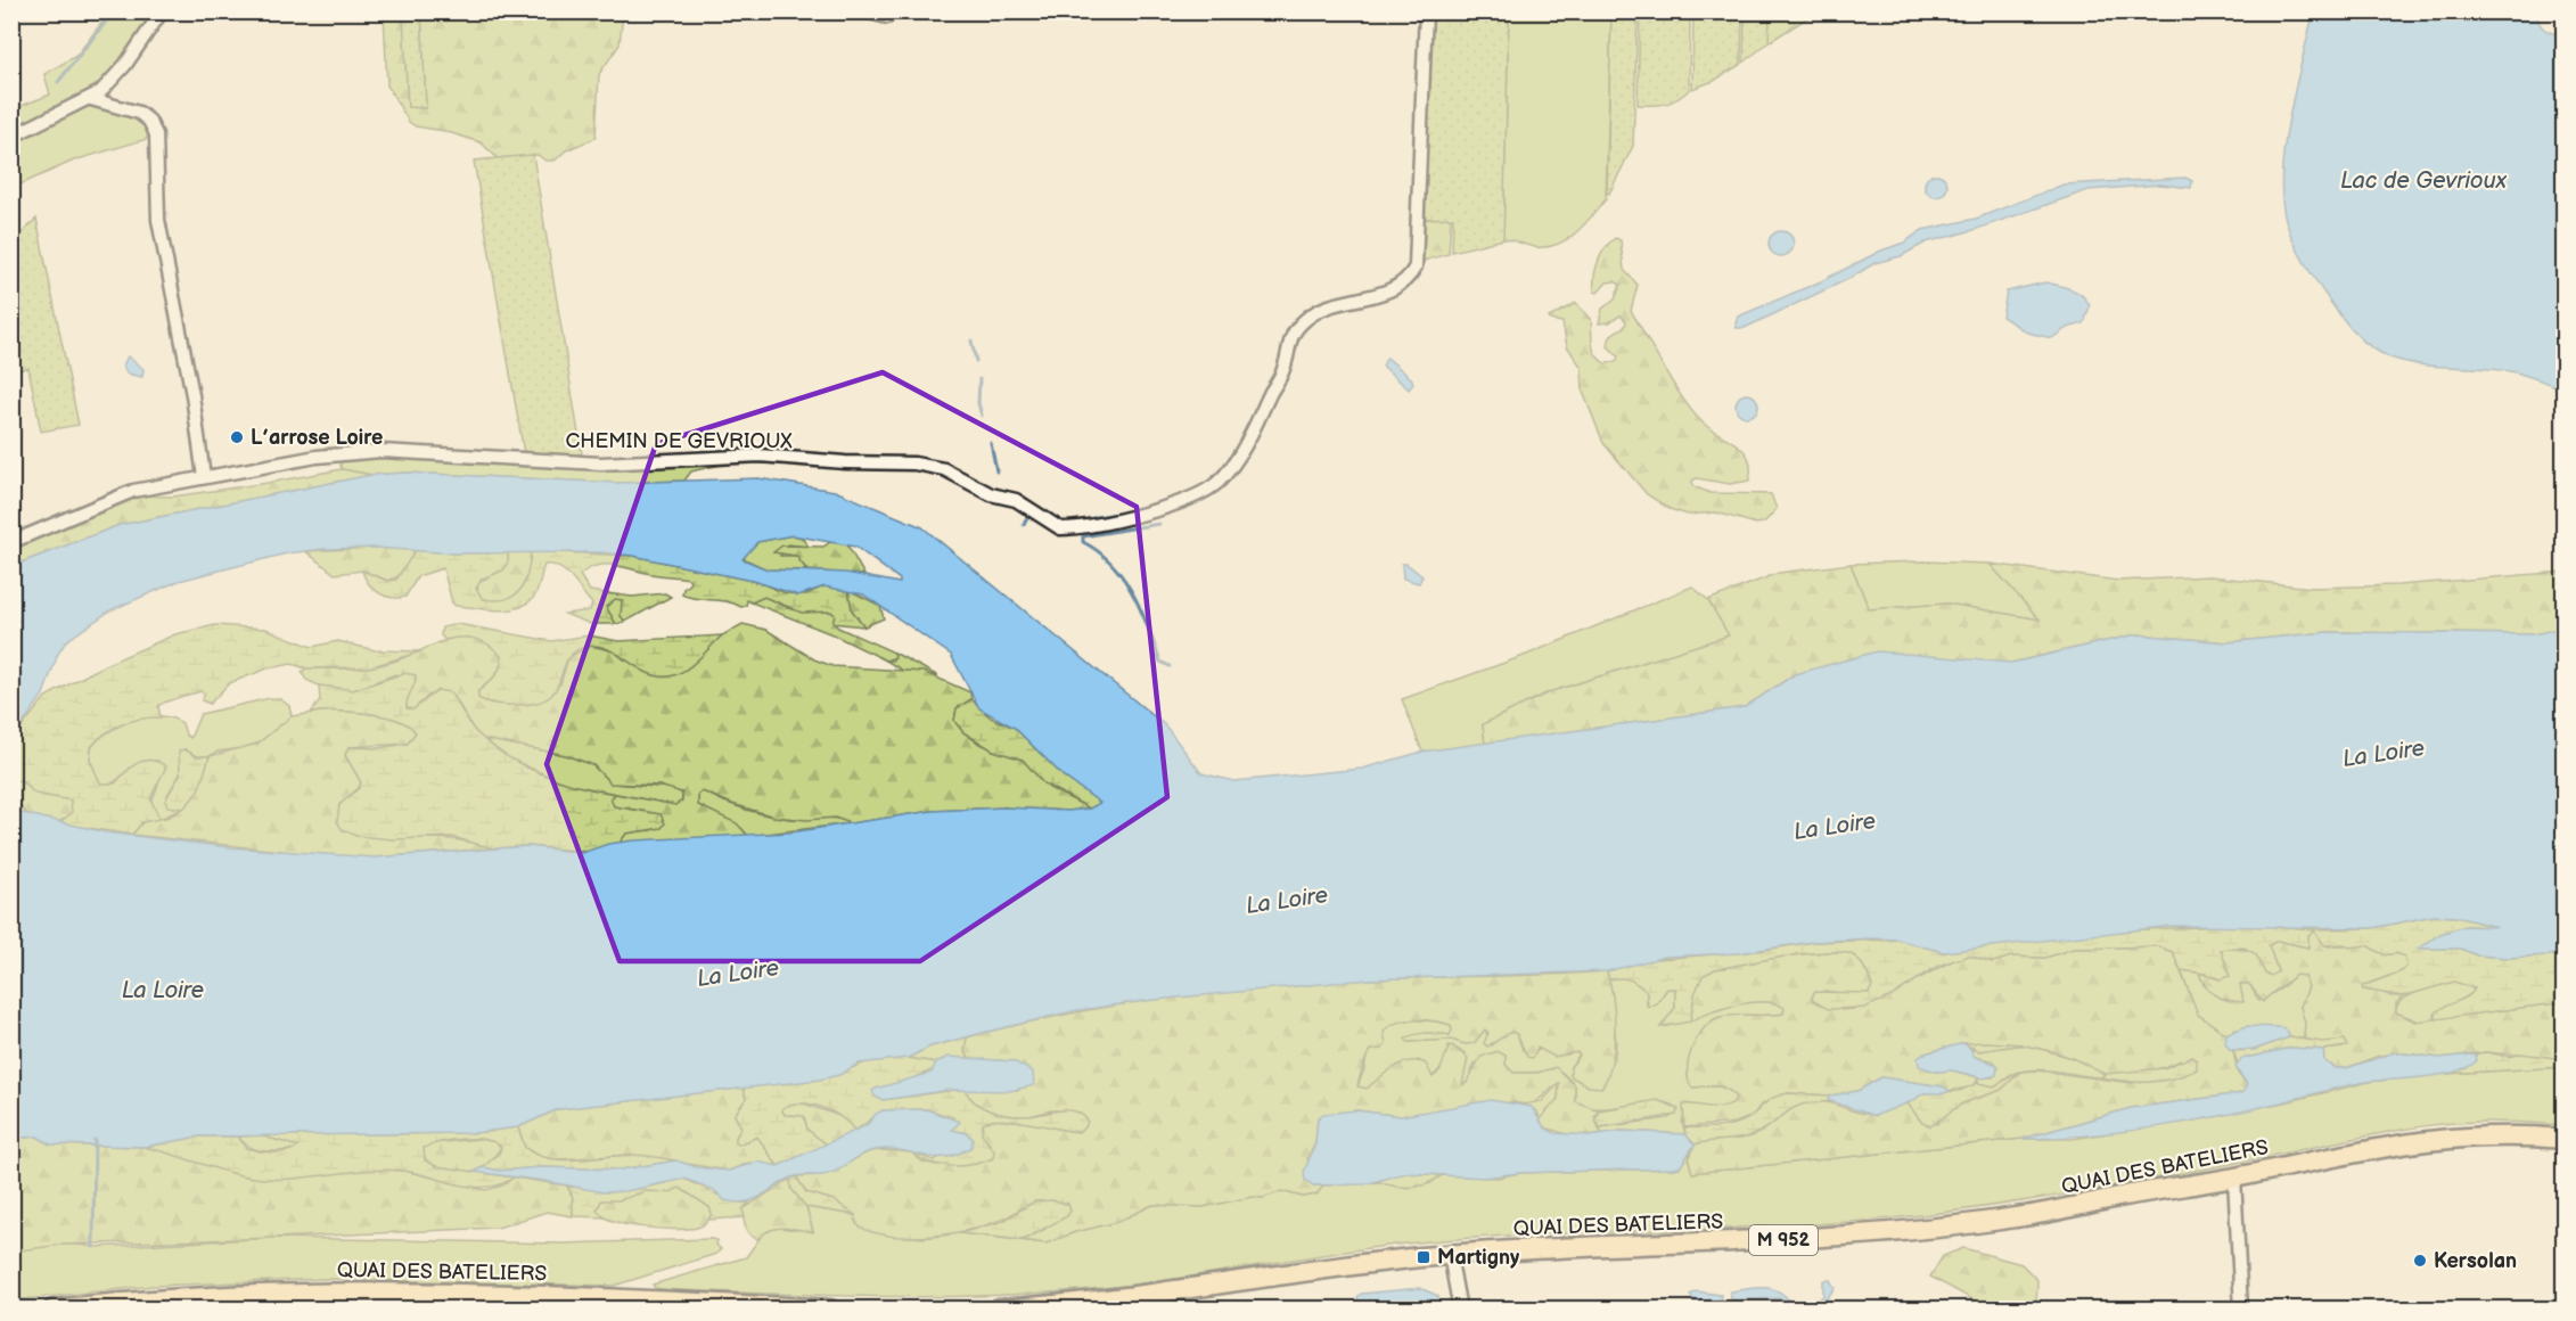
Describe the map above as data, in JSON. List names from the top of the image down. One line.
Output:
{"streets":{"main road":["QUAI DES BATELIERS","M 952"],"street":["CHEMIN DE GEVRIOUX"]},"water":["Lac de Gevrioux","La Loire"],"places":{"other":["L’arrose Loire","Kersolan"],"transit":["Martigny"]}}
